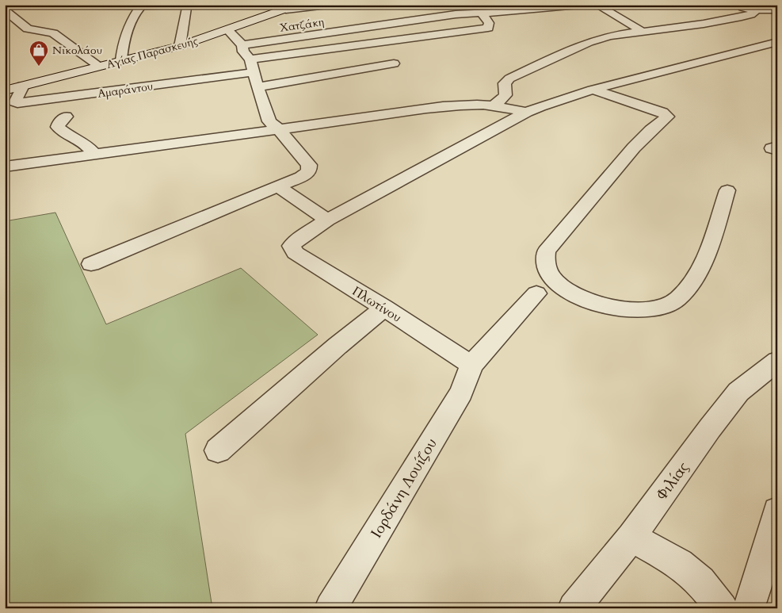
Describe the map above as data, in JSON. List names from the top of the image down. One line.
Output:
{"streets":{"street":["Χατζάκη","Αγίας Παρασκευής","Αμαράντου","Πλωτίνου","Φιλίας","Ιορδάνη Λουίζου"]},"crossings":[["Αγίας Παρασκευής","Αμαράντου"],["Πλωτίνου","Ιορδάνη Λουίζου"]],"places":{"shop":["Νικολάου"]}}
